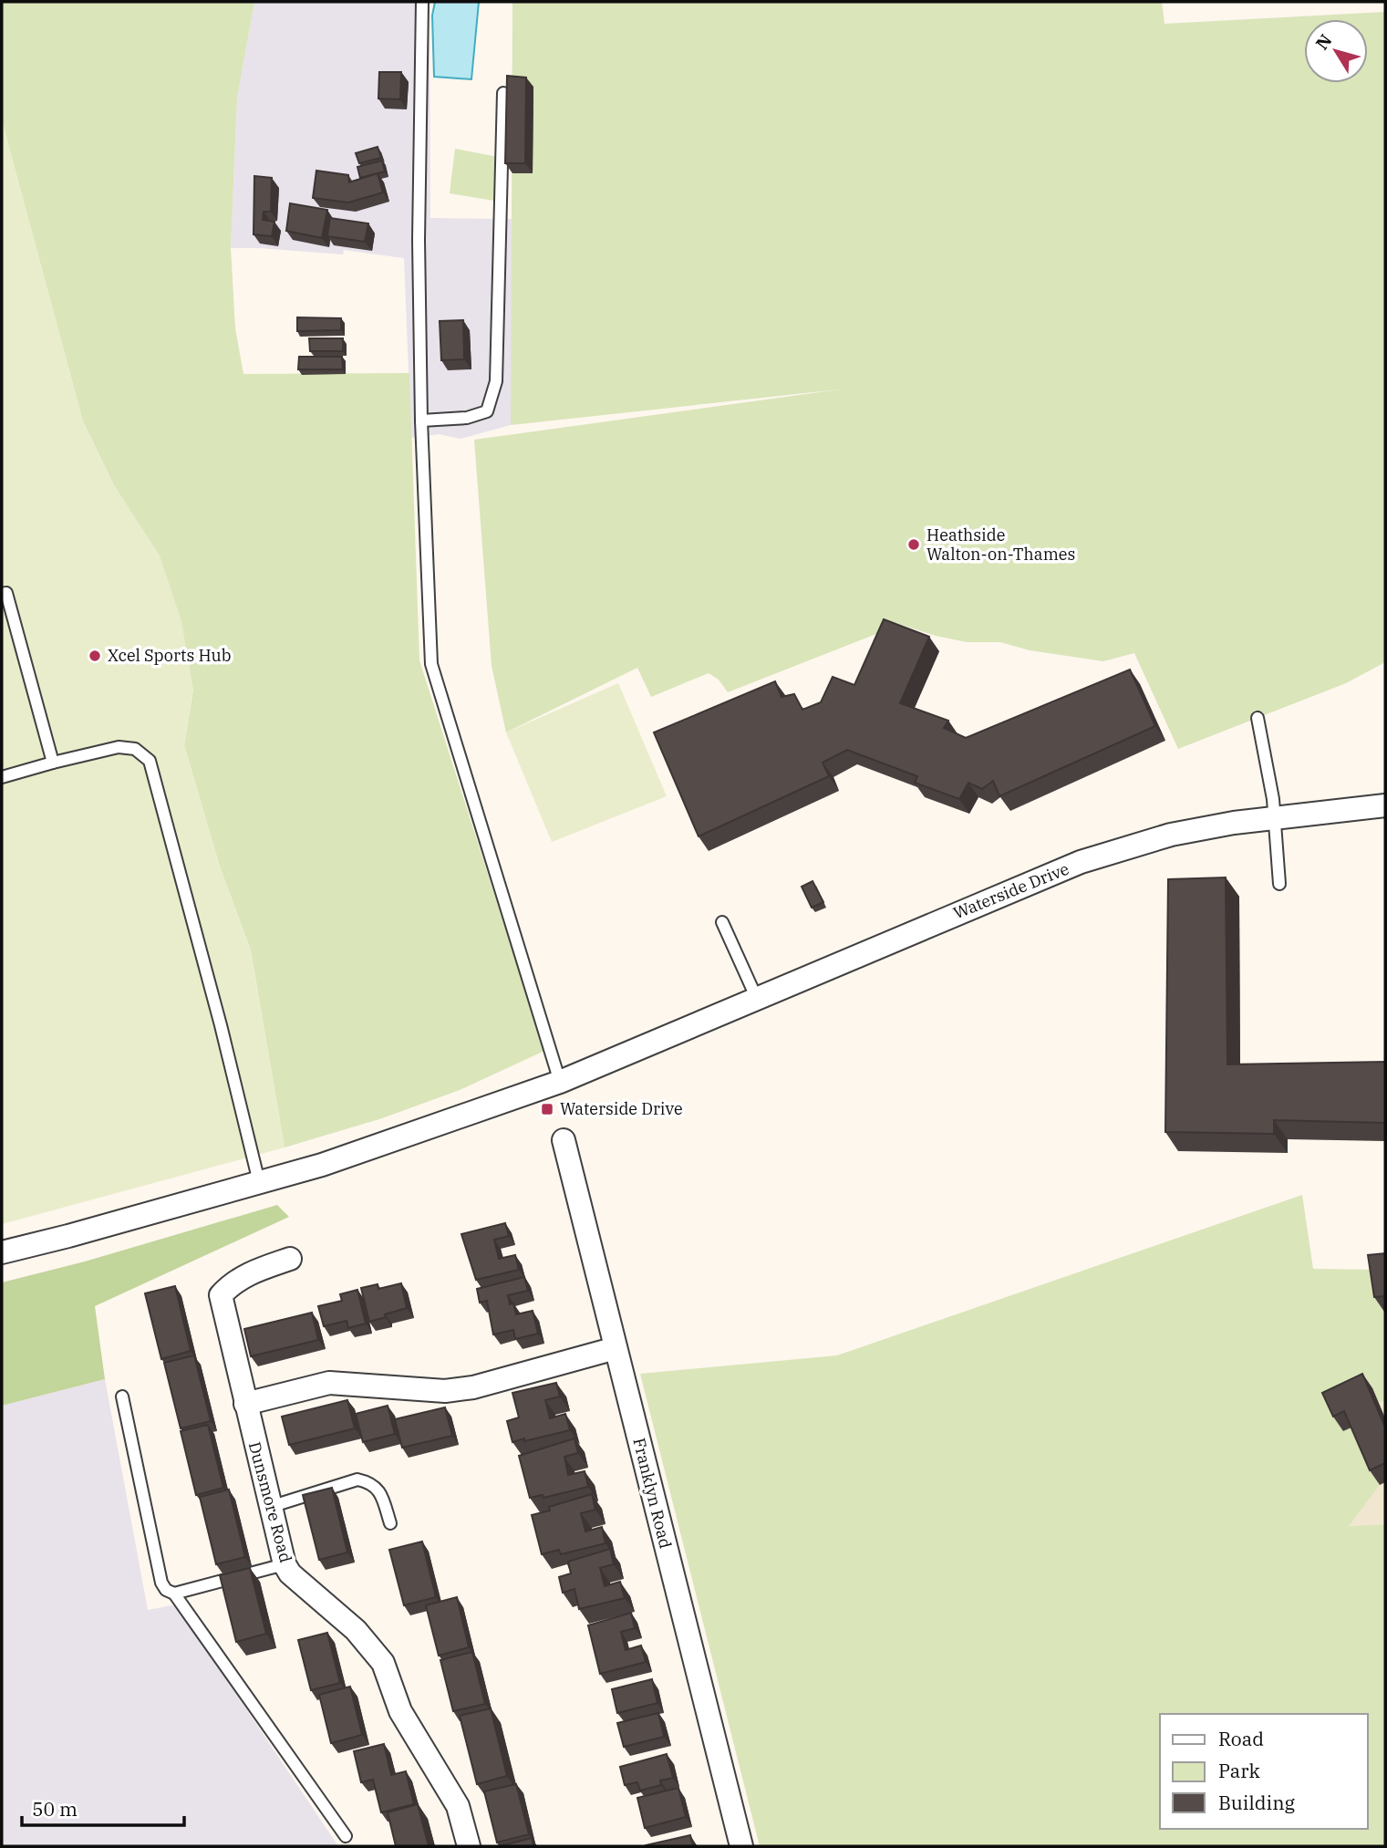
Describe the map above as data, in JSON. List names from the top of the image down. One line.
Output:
{"streets":{"street":["Waterside Drive","Franklyn Road","Dunsmore Road"]},"places":{"other":["Heathside Walton-on-Thames","Xcel Sports Hub"],"transit":["Waterside Drive"]},"legend":["Road","Park","Building"],"scale_bar":"50 m","north":"top left"}
